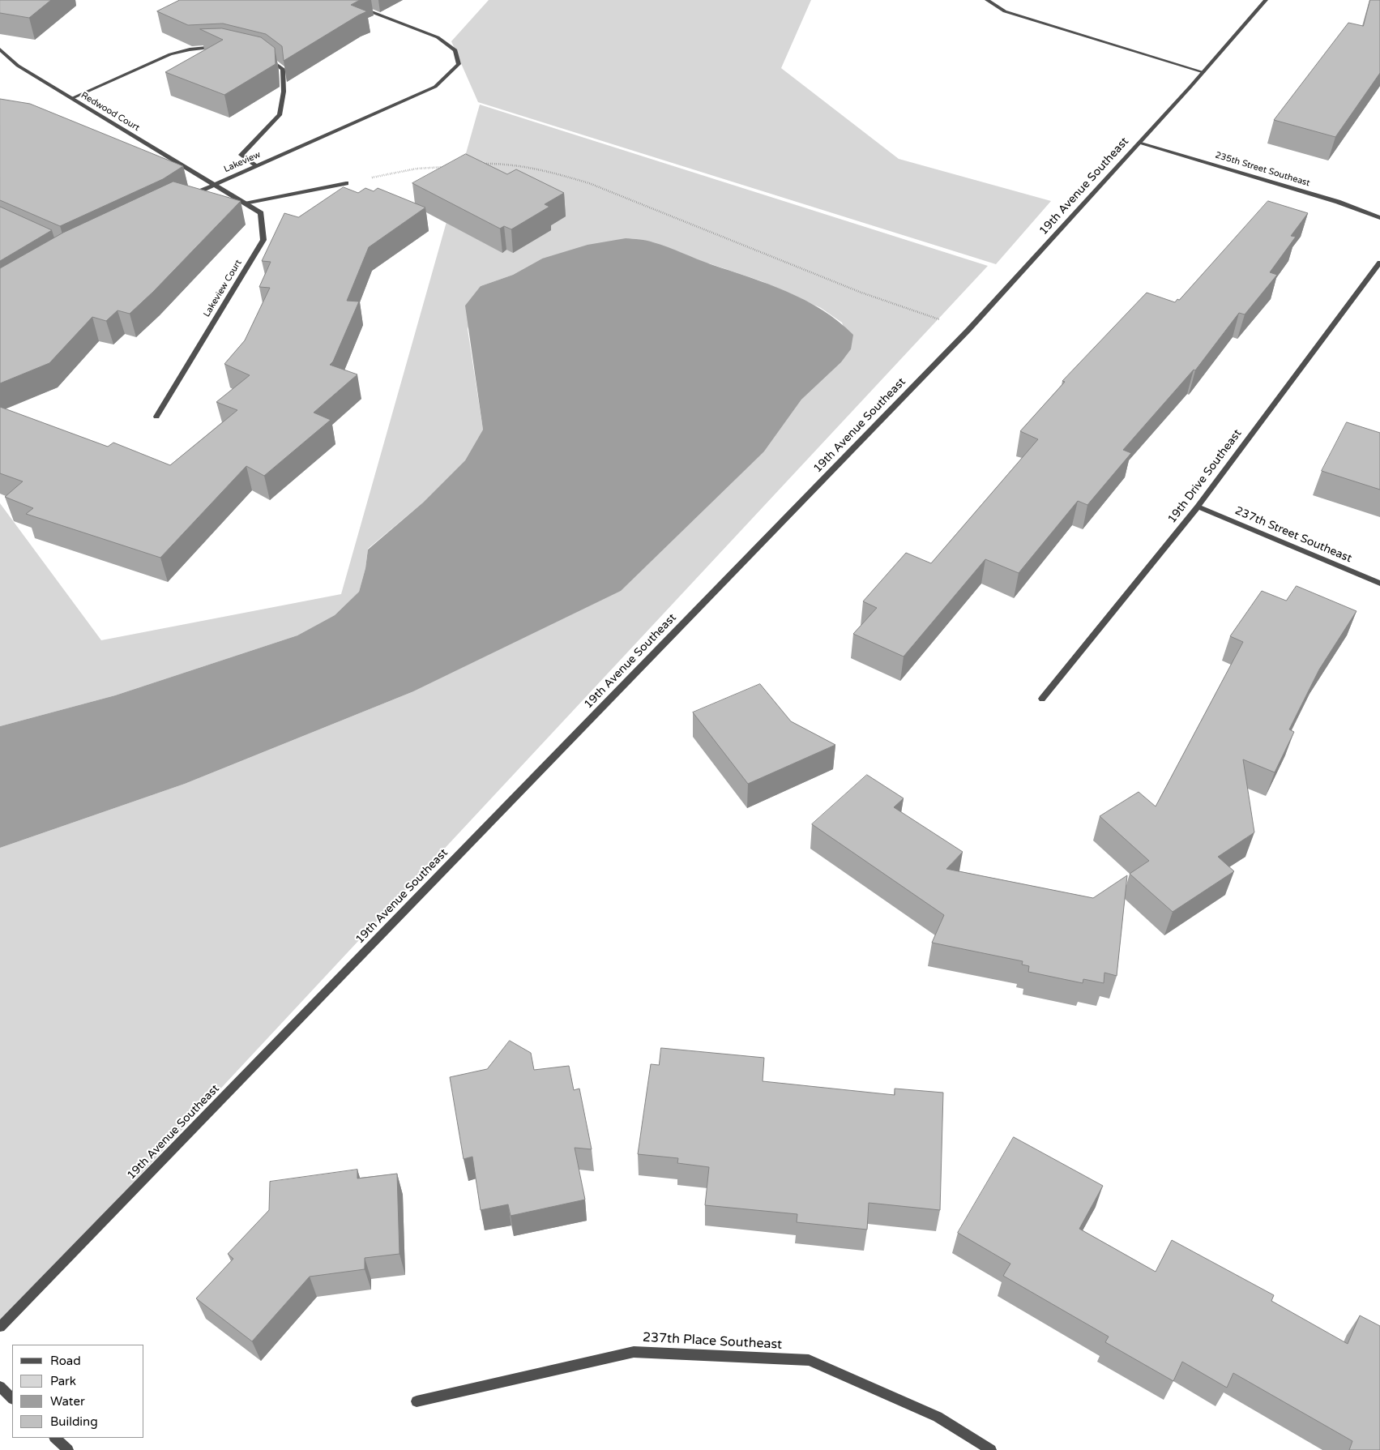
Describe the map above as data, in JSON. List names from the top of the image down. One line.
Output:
{"streets":{"street":["Redwood Court","Lakeview","235th Street Southeast","19th Avenue Southeast","Lakeview Court","19th Drive Southeast","237th Street Southeast","237th Place Southeast"]},"crossings":[["Redwood Court","Lakeview"],["Redwood Court","Lakeview Court"],["Lakeview","Lakeview Court"],["235th Street Southeast","19th Avenue Southeast"],["19th Drive Southeast","237th Street Southeast"]],"legend":["Road","Park","Water","Building"]}
